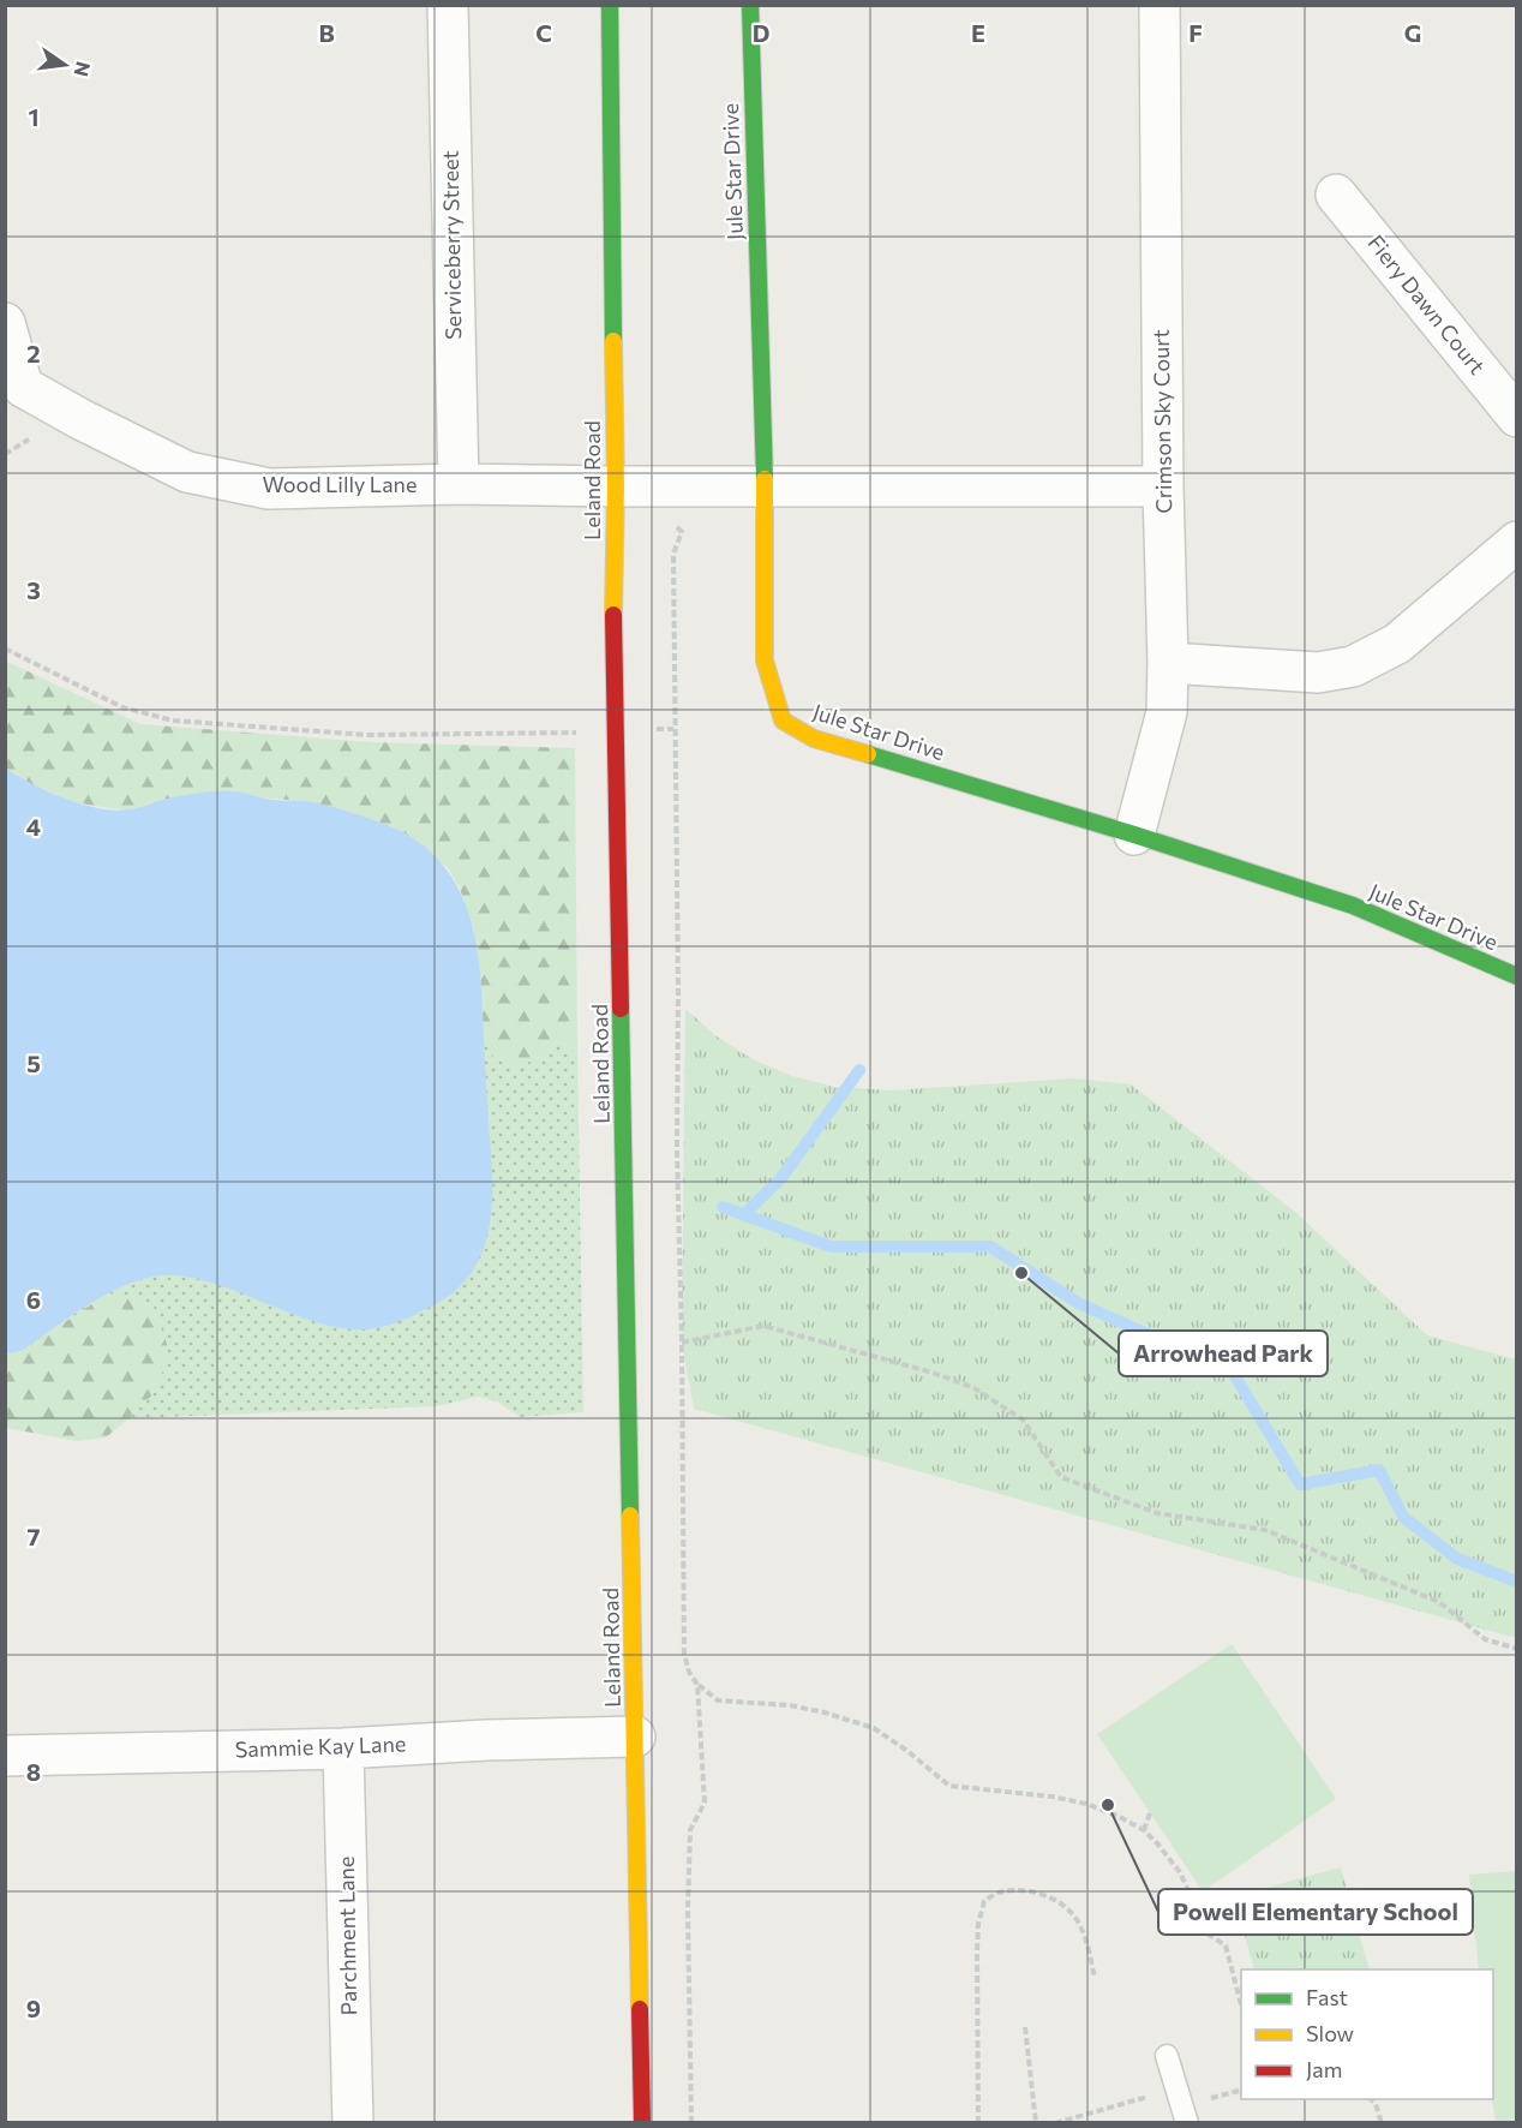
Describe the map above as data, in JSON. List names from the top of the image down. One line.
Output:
{"streets":{"street":["Jule Star Drive","Serviceberry Street","Fiery Dawn Court","Crimson Sky Court","Leland Road","Wood Lilly Lane","Sammie Kay Lane","Parchment Lane"]},"crossings":[["Jule Star Drive","Crimson Sky Court"],["Jule Star Drive","Wood Lilly Lane"],["Serviceberry Street","Wood Lilly Lane"],["Crimson Sky Court","Wood Lilly Lane"],["Leland Road","Wood Lilly Lane"],["Leland Road","Sammie Kay Lane"],["Sammie Kay Lane","Parchment Lane"]],"places":["Arrowhead Park","Powell Elementary School"],"legend":["Fast","Slow","Jam"],"north":"right","grid":{"columns":["B","C","D","E","F","G"],"rows":["1","2","3","4","5","6","7","8","9"]}}
